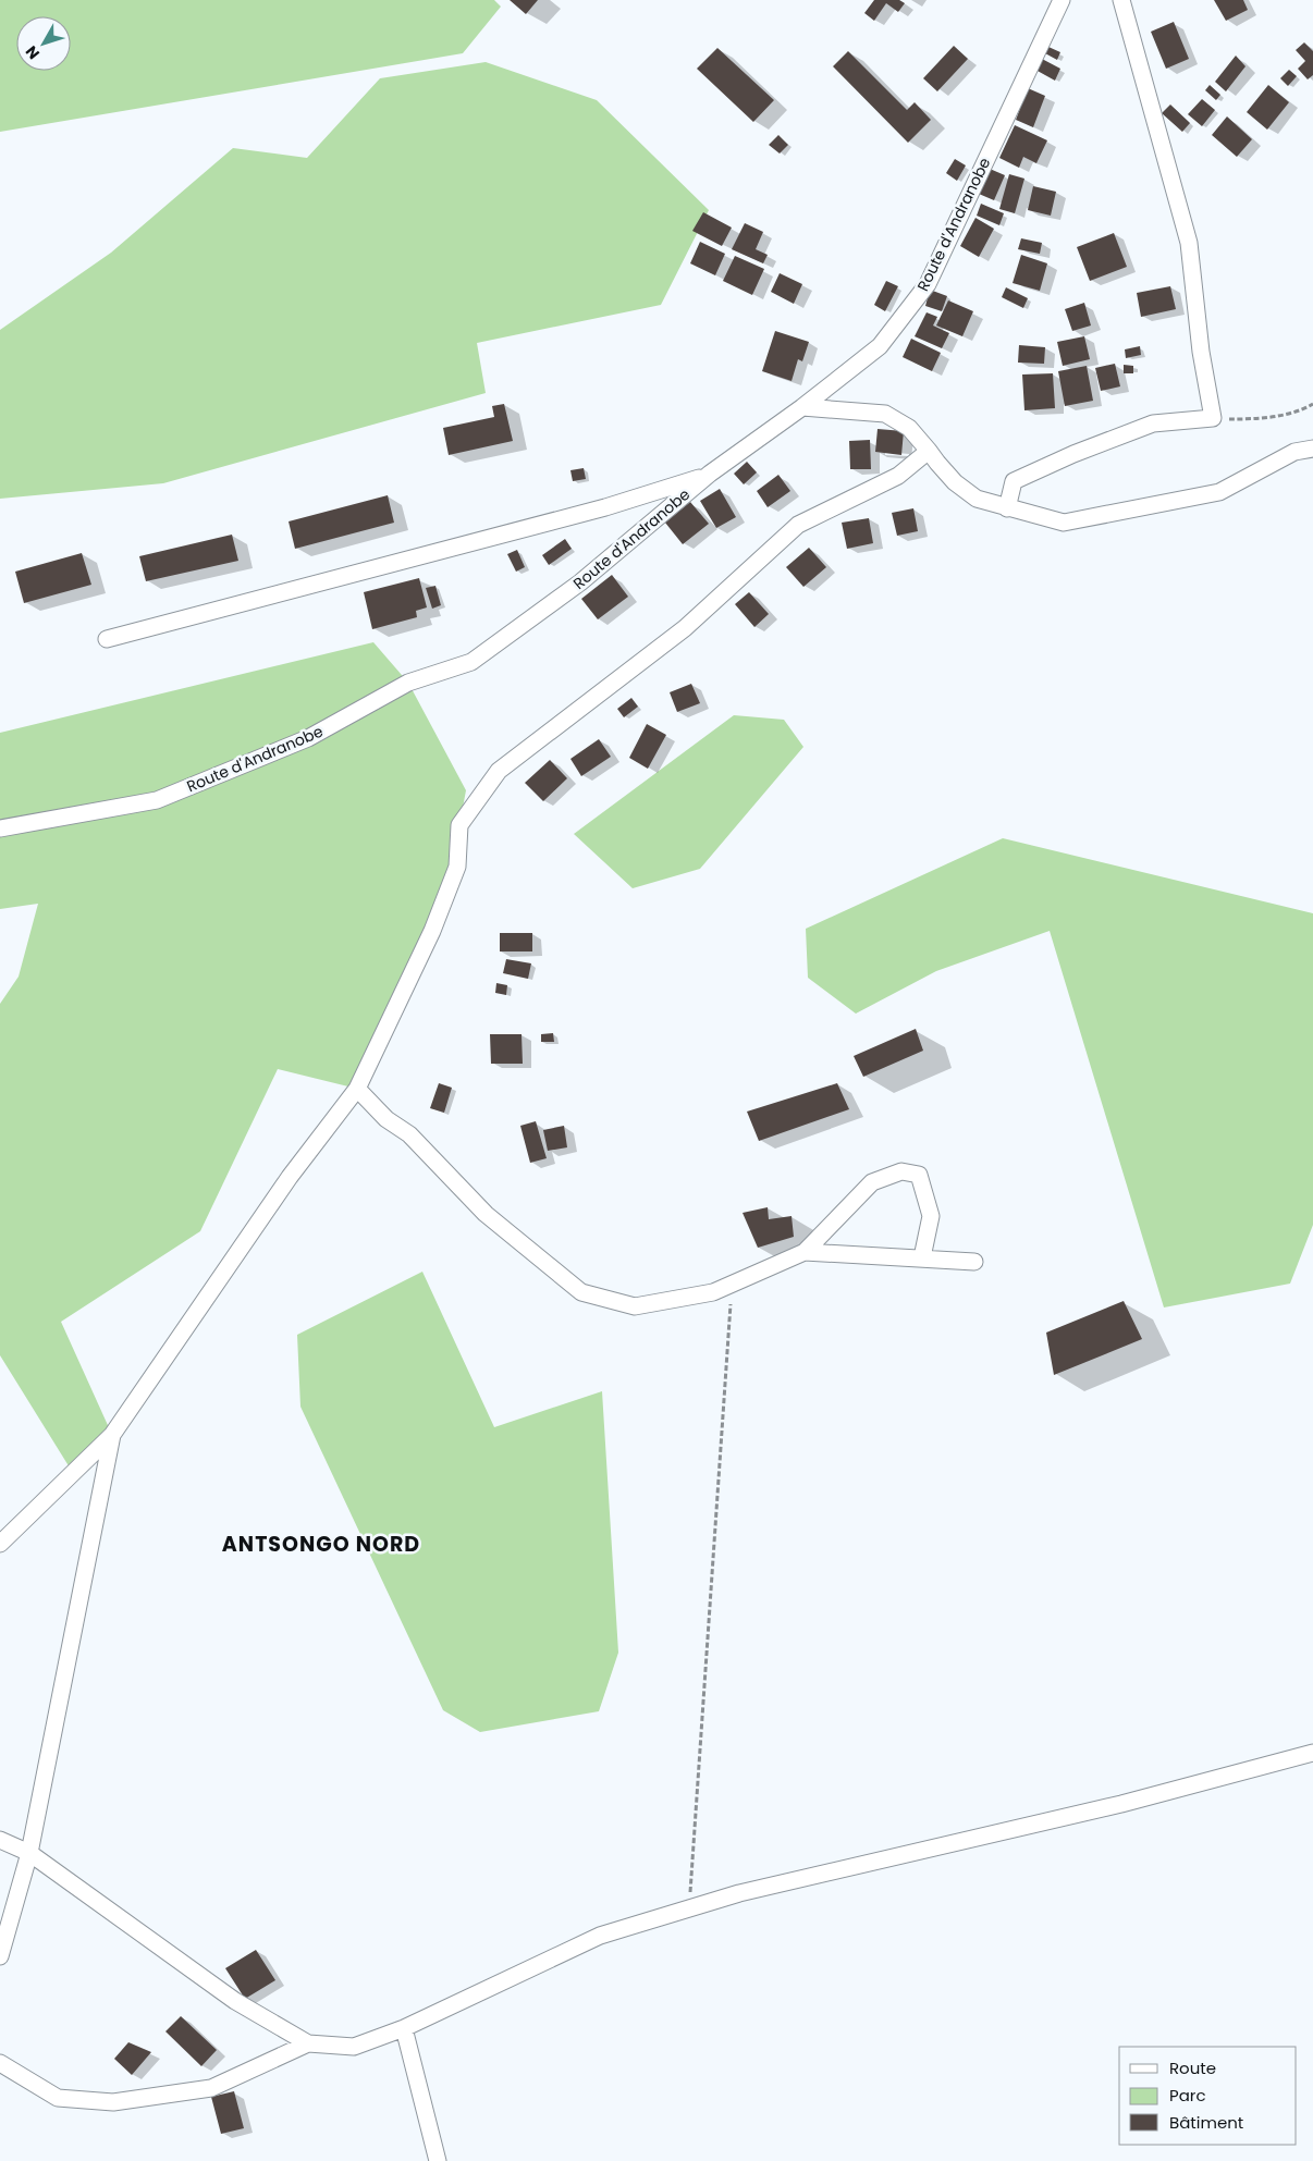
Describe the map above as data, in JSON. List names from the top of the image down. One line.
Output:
{"streets":{"street":["Route d'Andranobe"]},"districts":["ANTSONGO NORD"],"legend":["Route","Parc","Bâtiment"],"north":"bottom left"}
